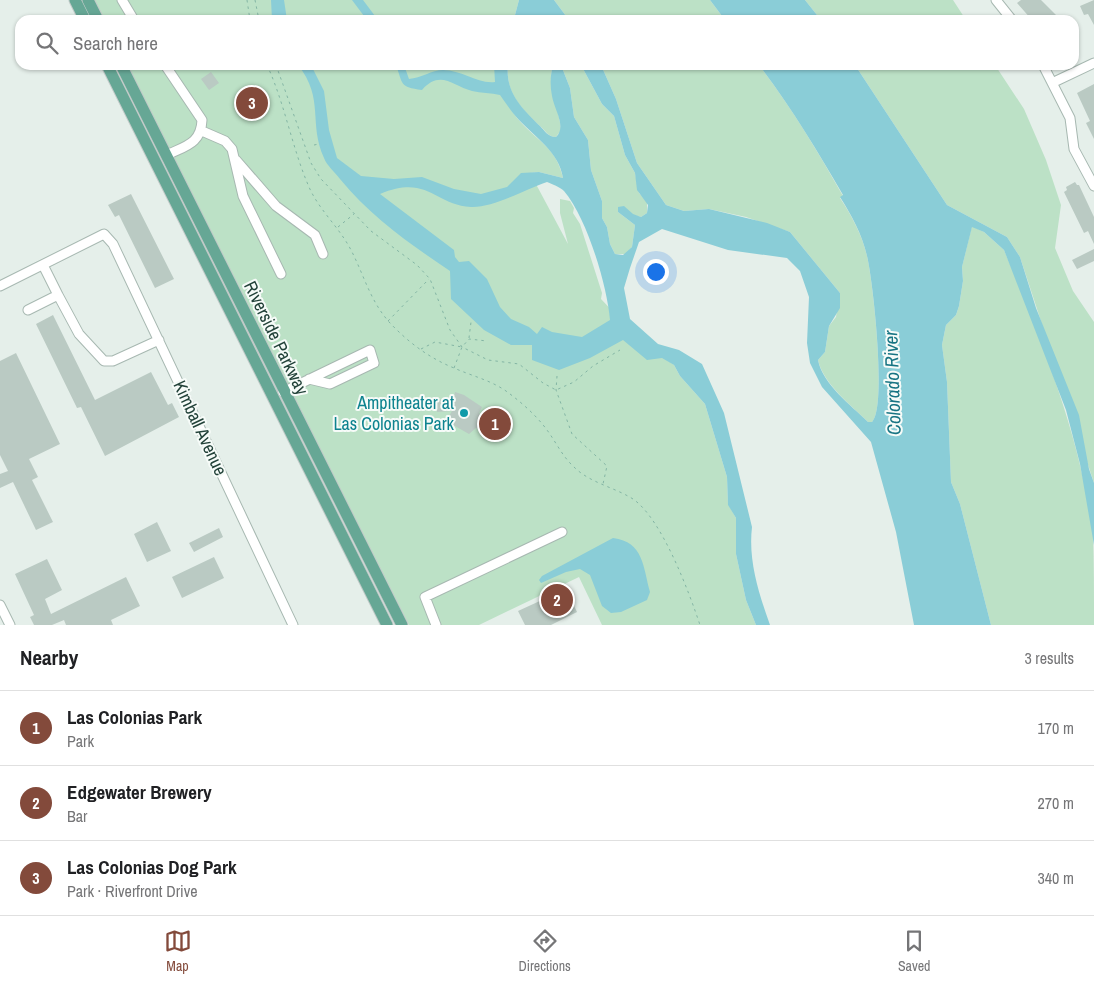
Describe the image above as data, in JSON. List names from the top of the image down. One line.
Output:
{"streets":{"main road":["Riverside Parkway"],"street":["Kimball Avenue"]},"water":["Colorado River"],"places":["Ampitheater at Las Colonias Park"],"page":{"search":"Search here","pins":["3","1","2"],"heading":["Nearby","3 results"],"list":[{"mark":"1","name":"Las Colonias Park","note":"Park","value":"170 m"},{"mark":"2","name":"Edgewater Brewery","note":"Bar","value":"270 m"},{"mark":"3","name":"Las Colonias Dog Park","note":"Park · Riverfront Drive","value":"340 m"}],"nav":["Map","Directions","Saved"]}}
